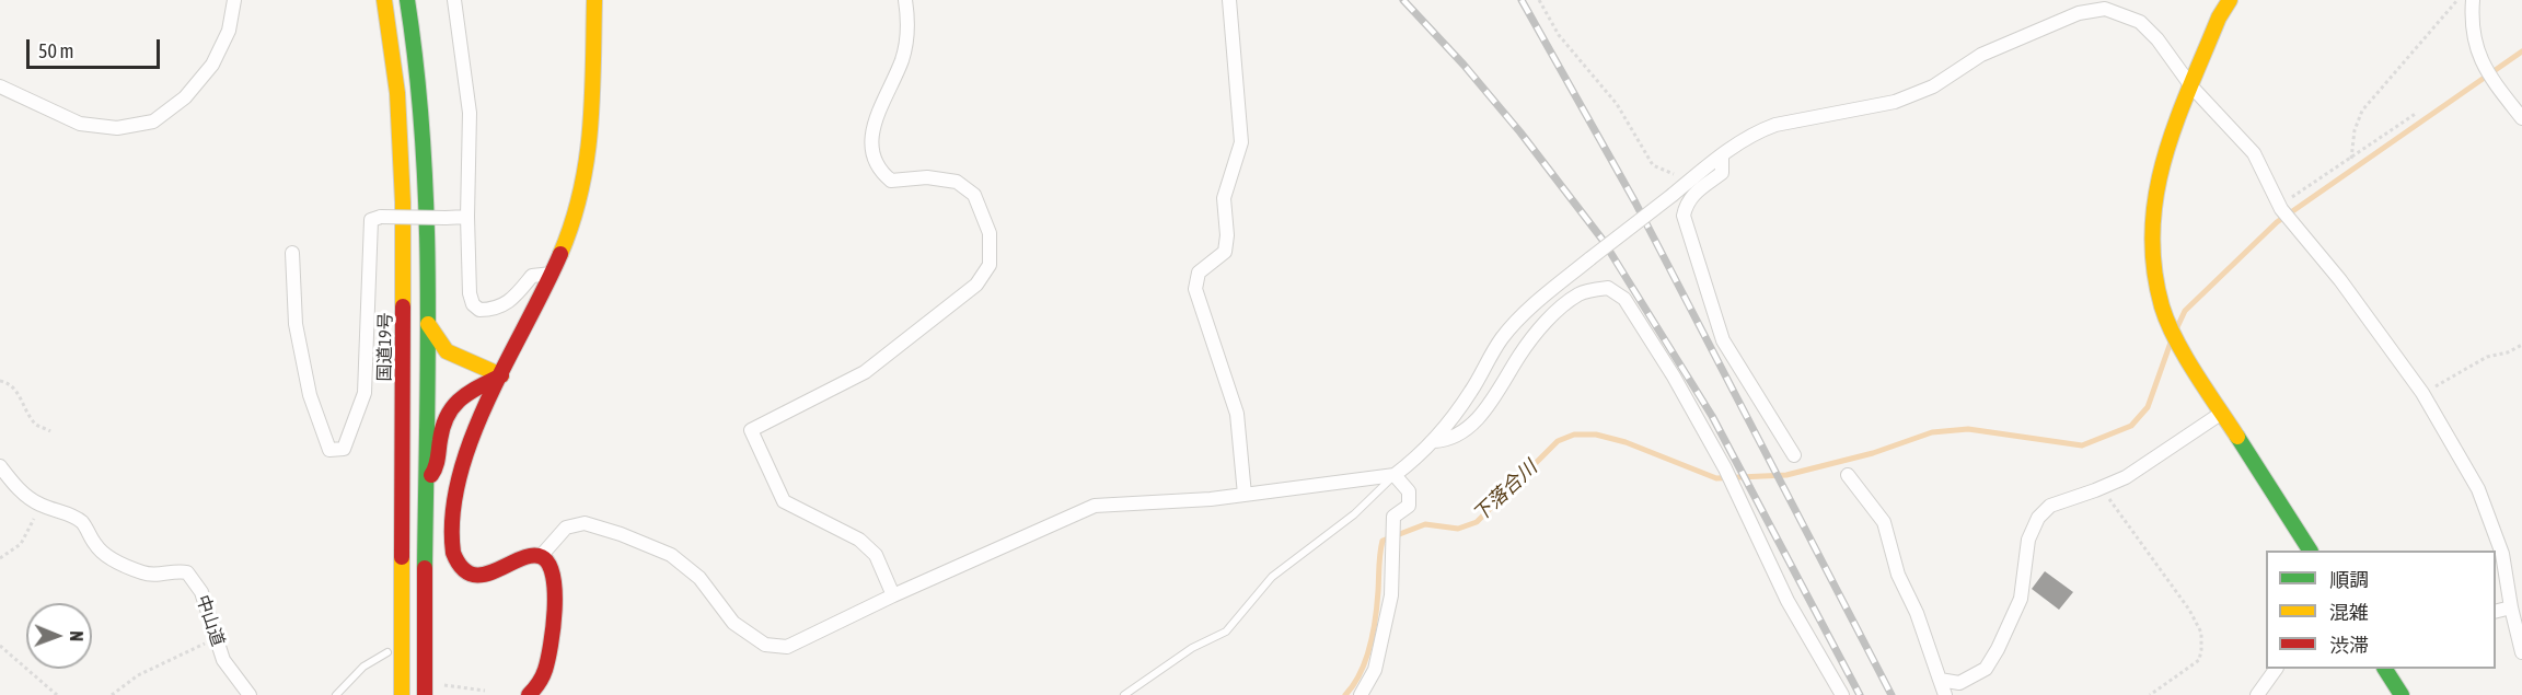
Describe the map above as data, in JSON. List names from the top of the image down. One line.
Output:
{"streets":{"main road":["国道19号"],"street":["中山道"]},"water":["下落合川"],"legend":["順調","混雑","渋滞"],"scale_bar":"50 m","north":"right"}
